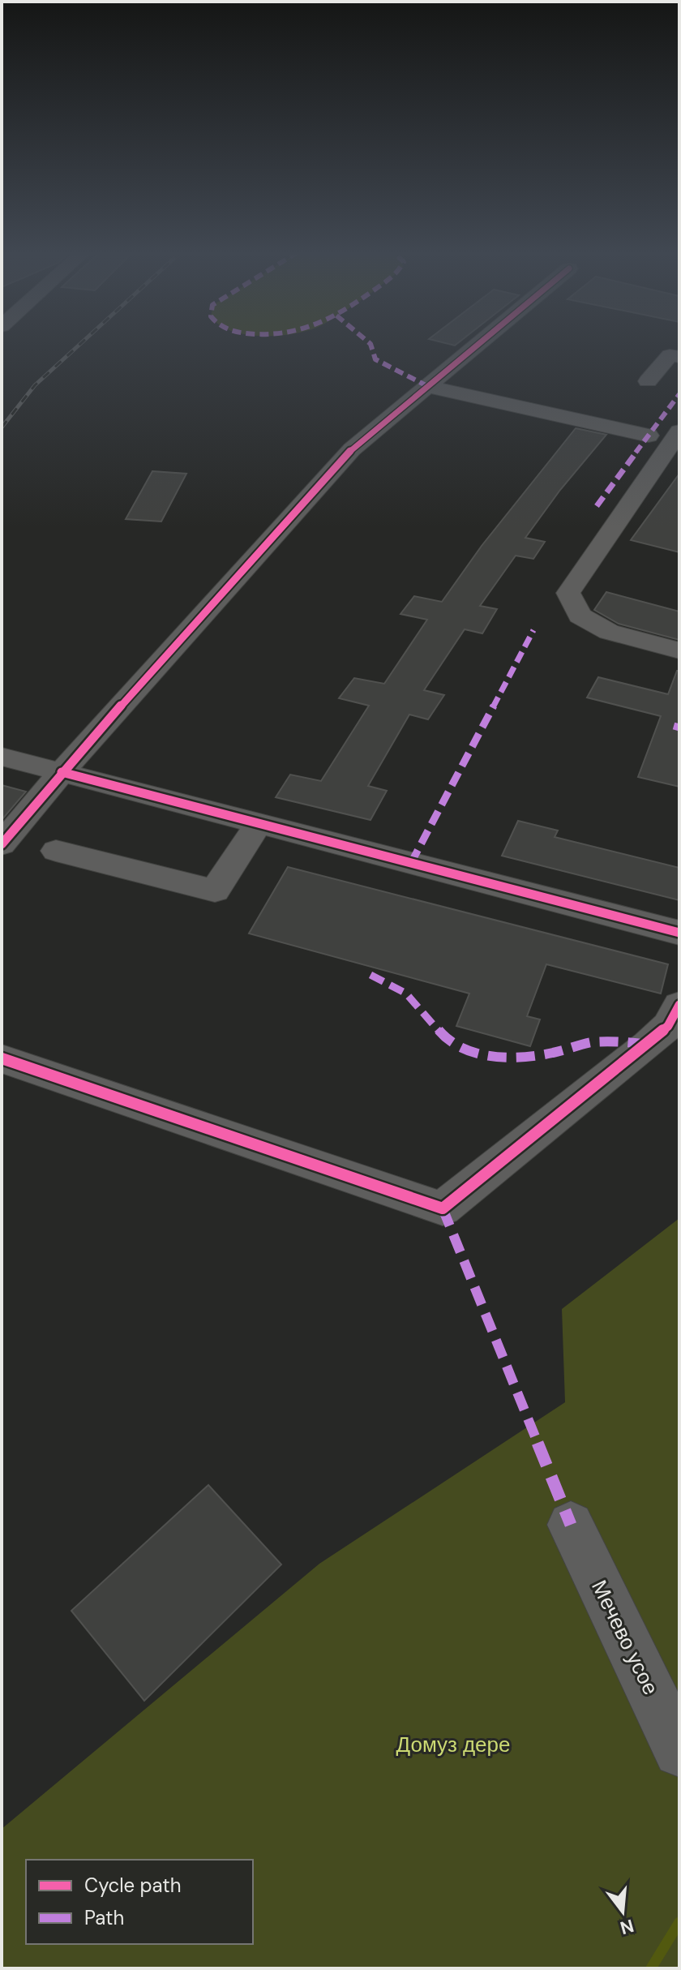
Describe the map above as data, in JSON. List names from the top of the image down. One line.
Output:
{"streets":{"street":["Мечево усое"]},"parks":["Домуз дере"],"legend":["Cycle path","Path"],"north":"bottom"}
